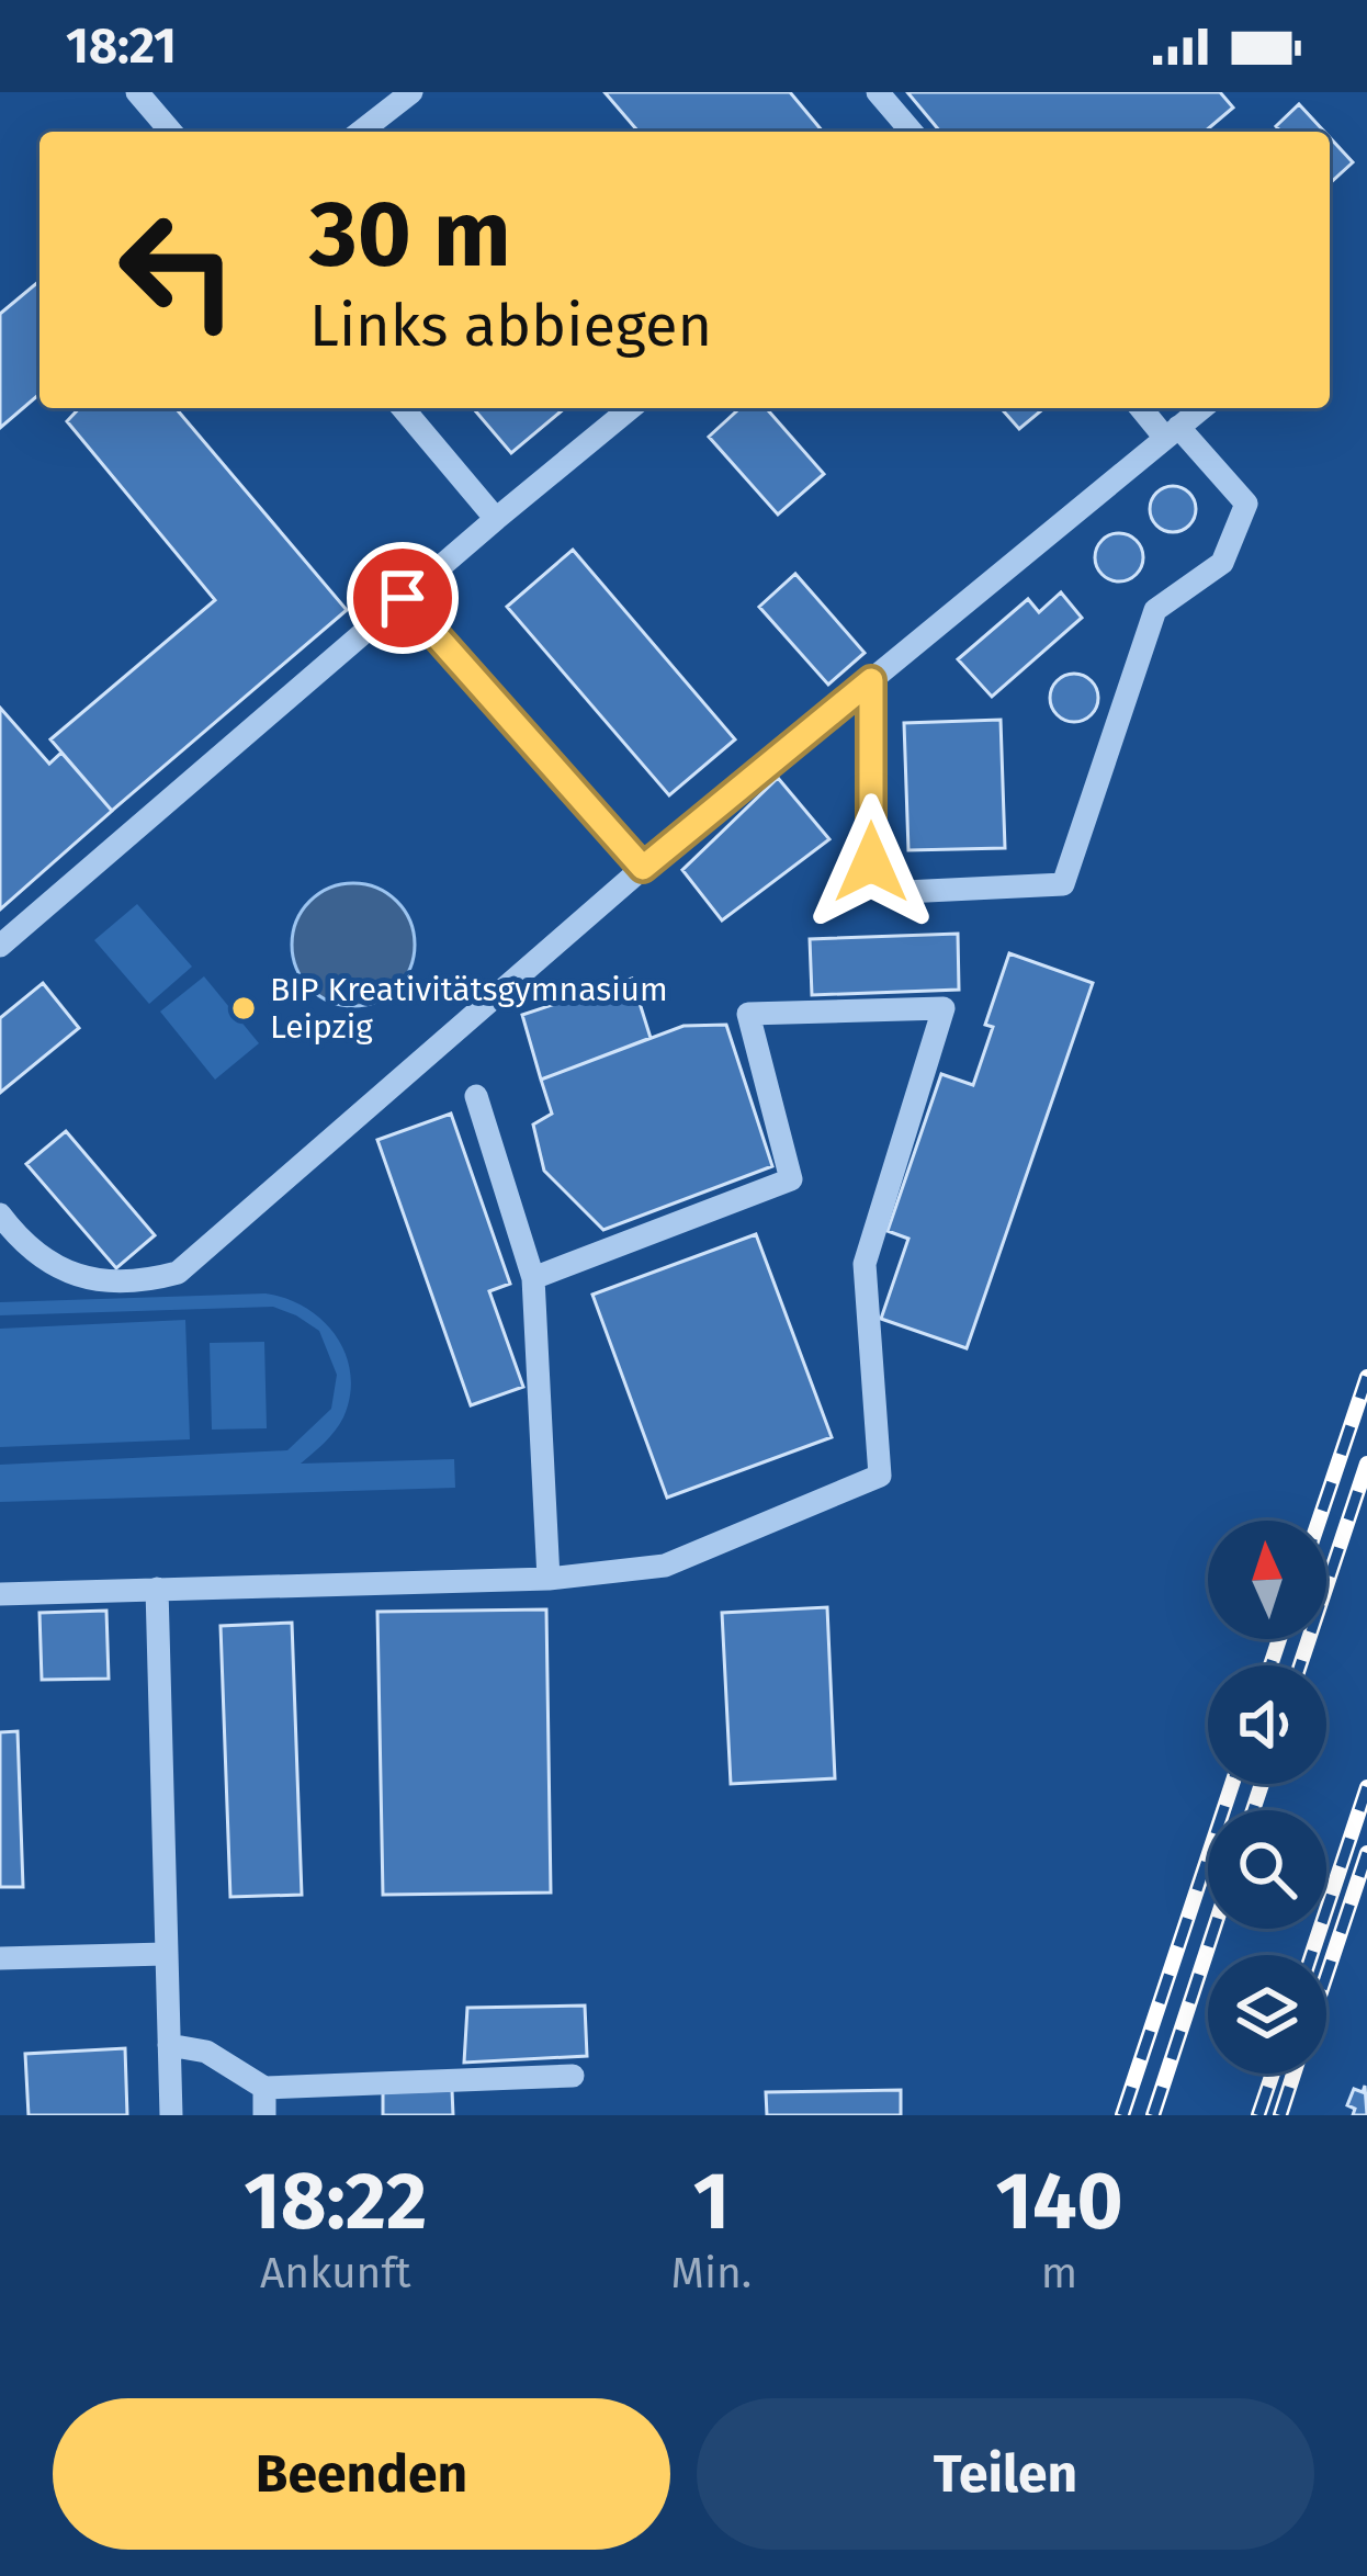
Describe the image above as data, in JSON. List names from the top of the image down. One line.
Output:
{"places":["BIP Kreativitätsgymnasium Leipzig"],"north":"top","page":{"status":"18:21","turn":["30 m","Links abbiegen"],"eta":["18:22","Ankunft","1","Min.","140","m"],"buttons":["Beenden","Teilen"]}}
